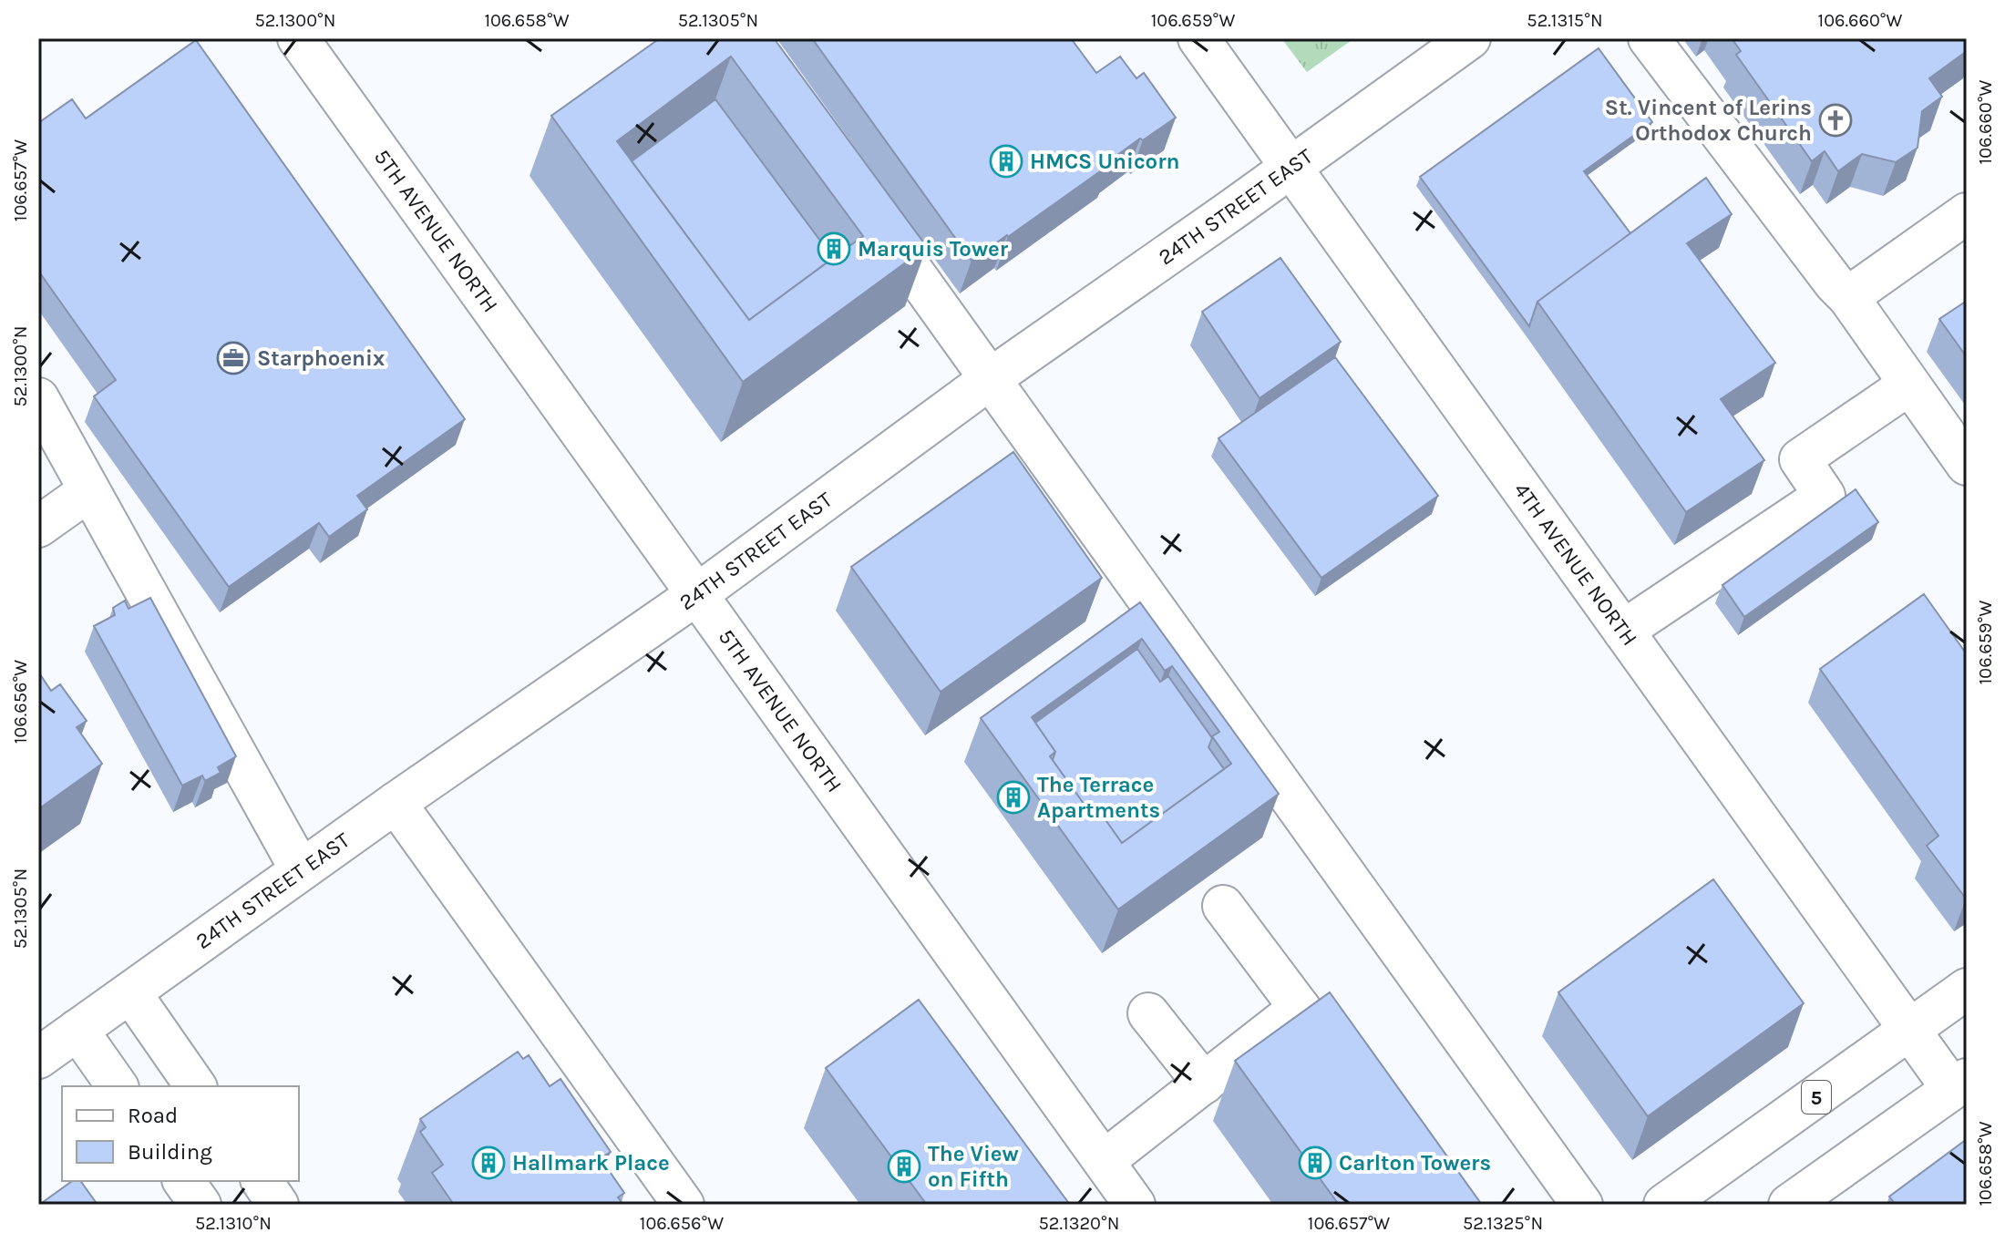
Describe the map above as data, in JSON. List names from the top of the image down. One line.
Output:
{"streets":{"street":["24TH STREET EAST","5TH AVENUE NORTH","4TH AVENUE NORTH","5"]},"crossings":[["24TH STREET EAST","5TH AVENUE NORTH"],["24TH STREET EAST","4TH AVENUE NORTH"],["4TH AVENUE NORTH","5"]],"places":{"church":["St. Vincent of Lerins Orthodox Church"],"building":["HMCS Unicorn","Marquis Tower","The Terrace Apartments","Hallmark Place","Carlton Towers","The View on Fifth"],"office":["Starphoenix"]},"legend":["Road","Building"],"coordinates":["52.1300°N","106.658°W","52.1305°N","106.659°W","52.1315°N","106.660°W","106.657°W","106.656°W","52.1310°N","52.1320°N","52.1325°N"]}
